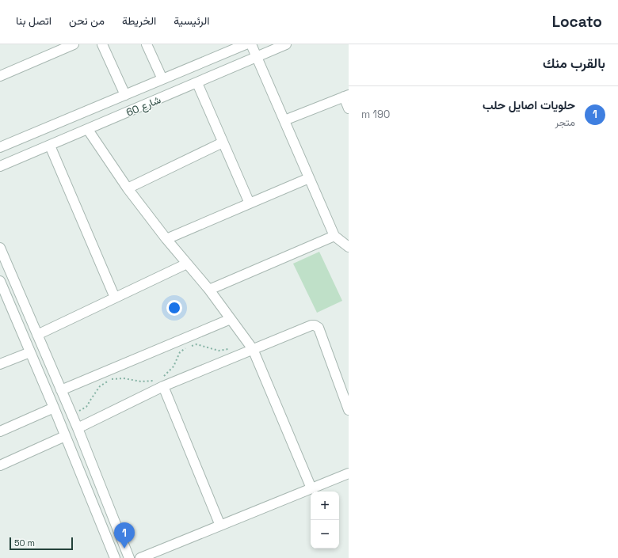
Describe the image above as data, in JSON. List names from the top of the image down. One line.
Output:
{"streets":{"street":["شارع 60"]},"scale_bar":"50 m","page":{"header":"Locato","nav":["الرئيسية","الخريطة","من نحن","اتصل بنا"],"heading":"بالقرب منك","list":[{"mark":"1","name":"حلويات اصايل حلب","note":"متجر","value":"190 m"}],"map_buttons":["+","−"],"pins":"1","scale":"50 m"}}
